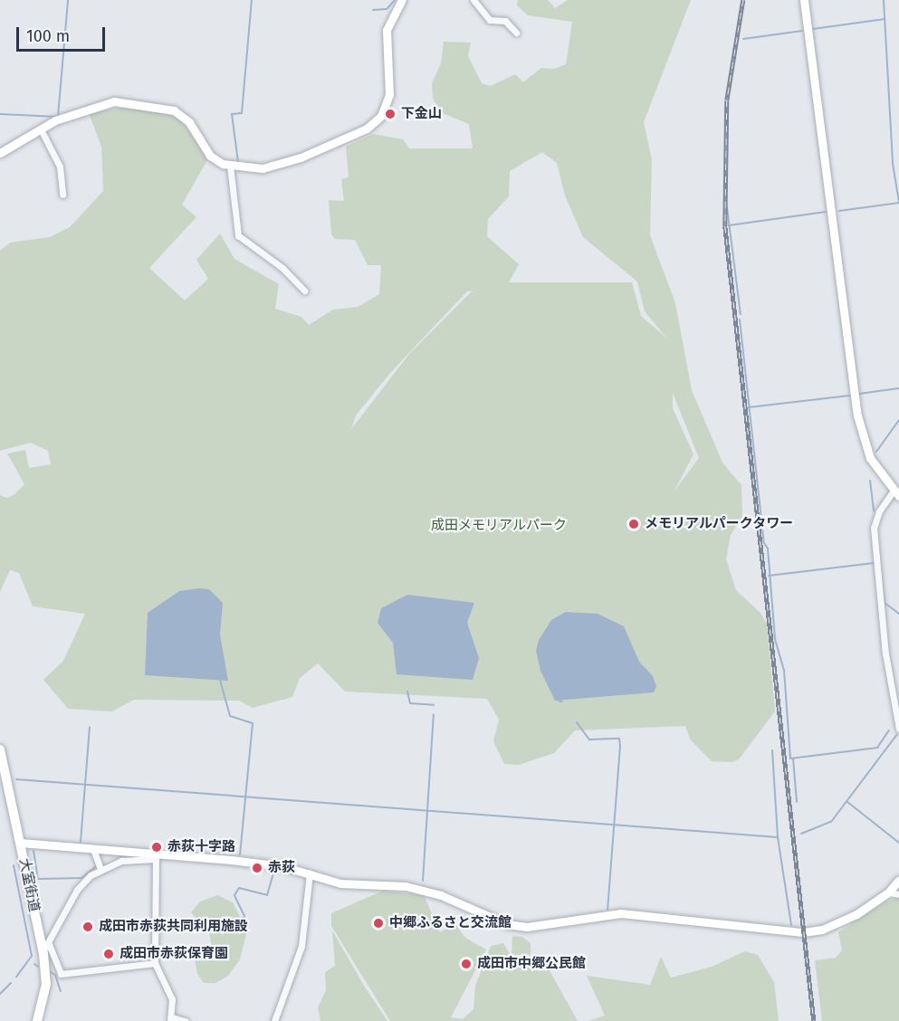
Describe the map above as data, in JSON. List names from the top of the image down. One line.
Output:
{"streets":{"main road":["大室街道"]},"parks":["成田メモリアルパーク"],"places":["下金山","メモリアルパークタワー","赤荻十字路","赤荻","中郷ふるさと交流館","成田市赤荻共同利用施設","成田市赤荻保育園","成田市中郷公民館"],"scale_bar":"100 m"}
